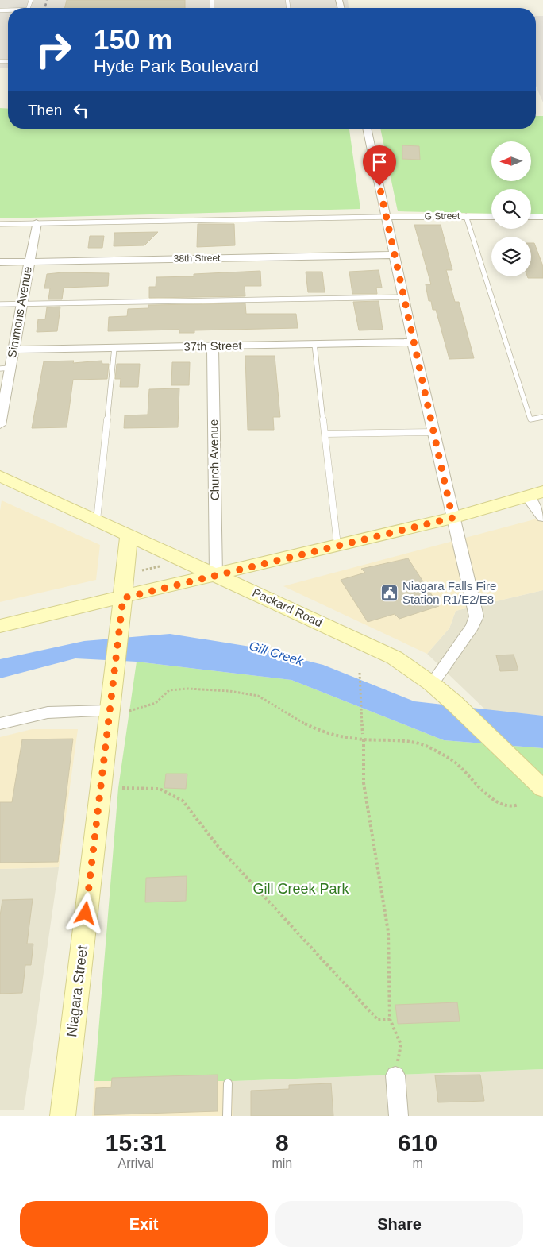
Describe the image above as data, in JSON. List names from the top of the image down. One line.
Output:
{"streets":{"street":["G Street","38th Street","Simmons Avenue","37th Street","Church Avenue","Packard Road","Niagara Street"]},"crossings":[["38th Street","Simmons Avenue"],["Simmons Avenue","37th Street"],["37th Street","Church Avenue"],["Church Avenue","Packard Road"],["Packard Road","Niagara Street"]],"water":["Gill Creek"],"parks":["Gill Creek Park"],"places":{"public building":["Niagara Falls Fire Station R1/E2/E8"]},"north":"left","page":{"turn":["150 m","Hyde Park Boulevard"],"then":"Then","eta":["15:31","Arrival","8","min","610","m"],"buttons":["Exit","Share"]}}
